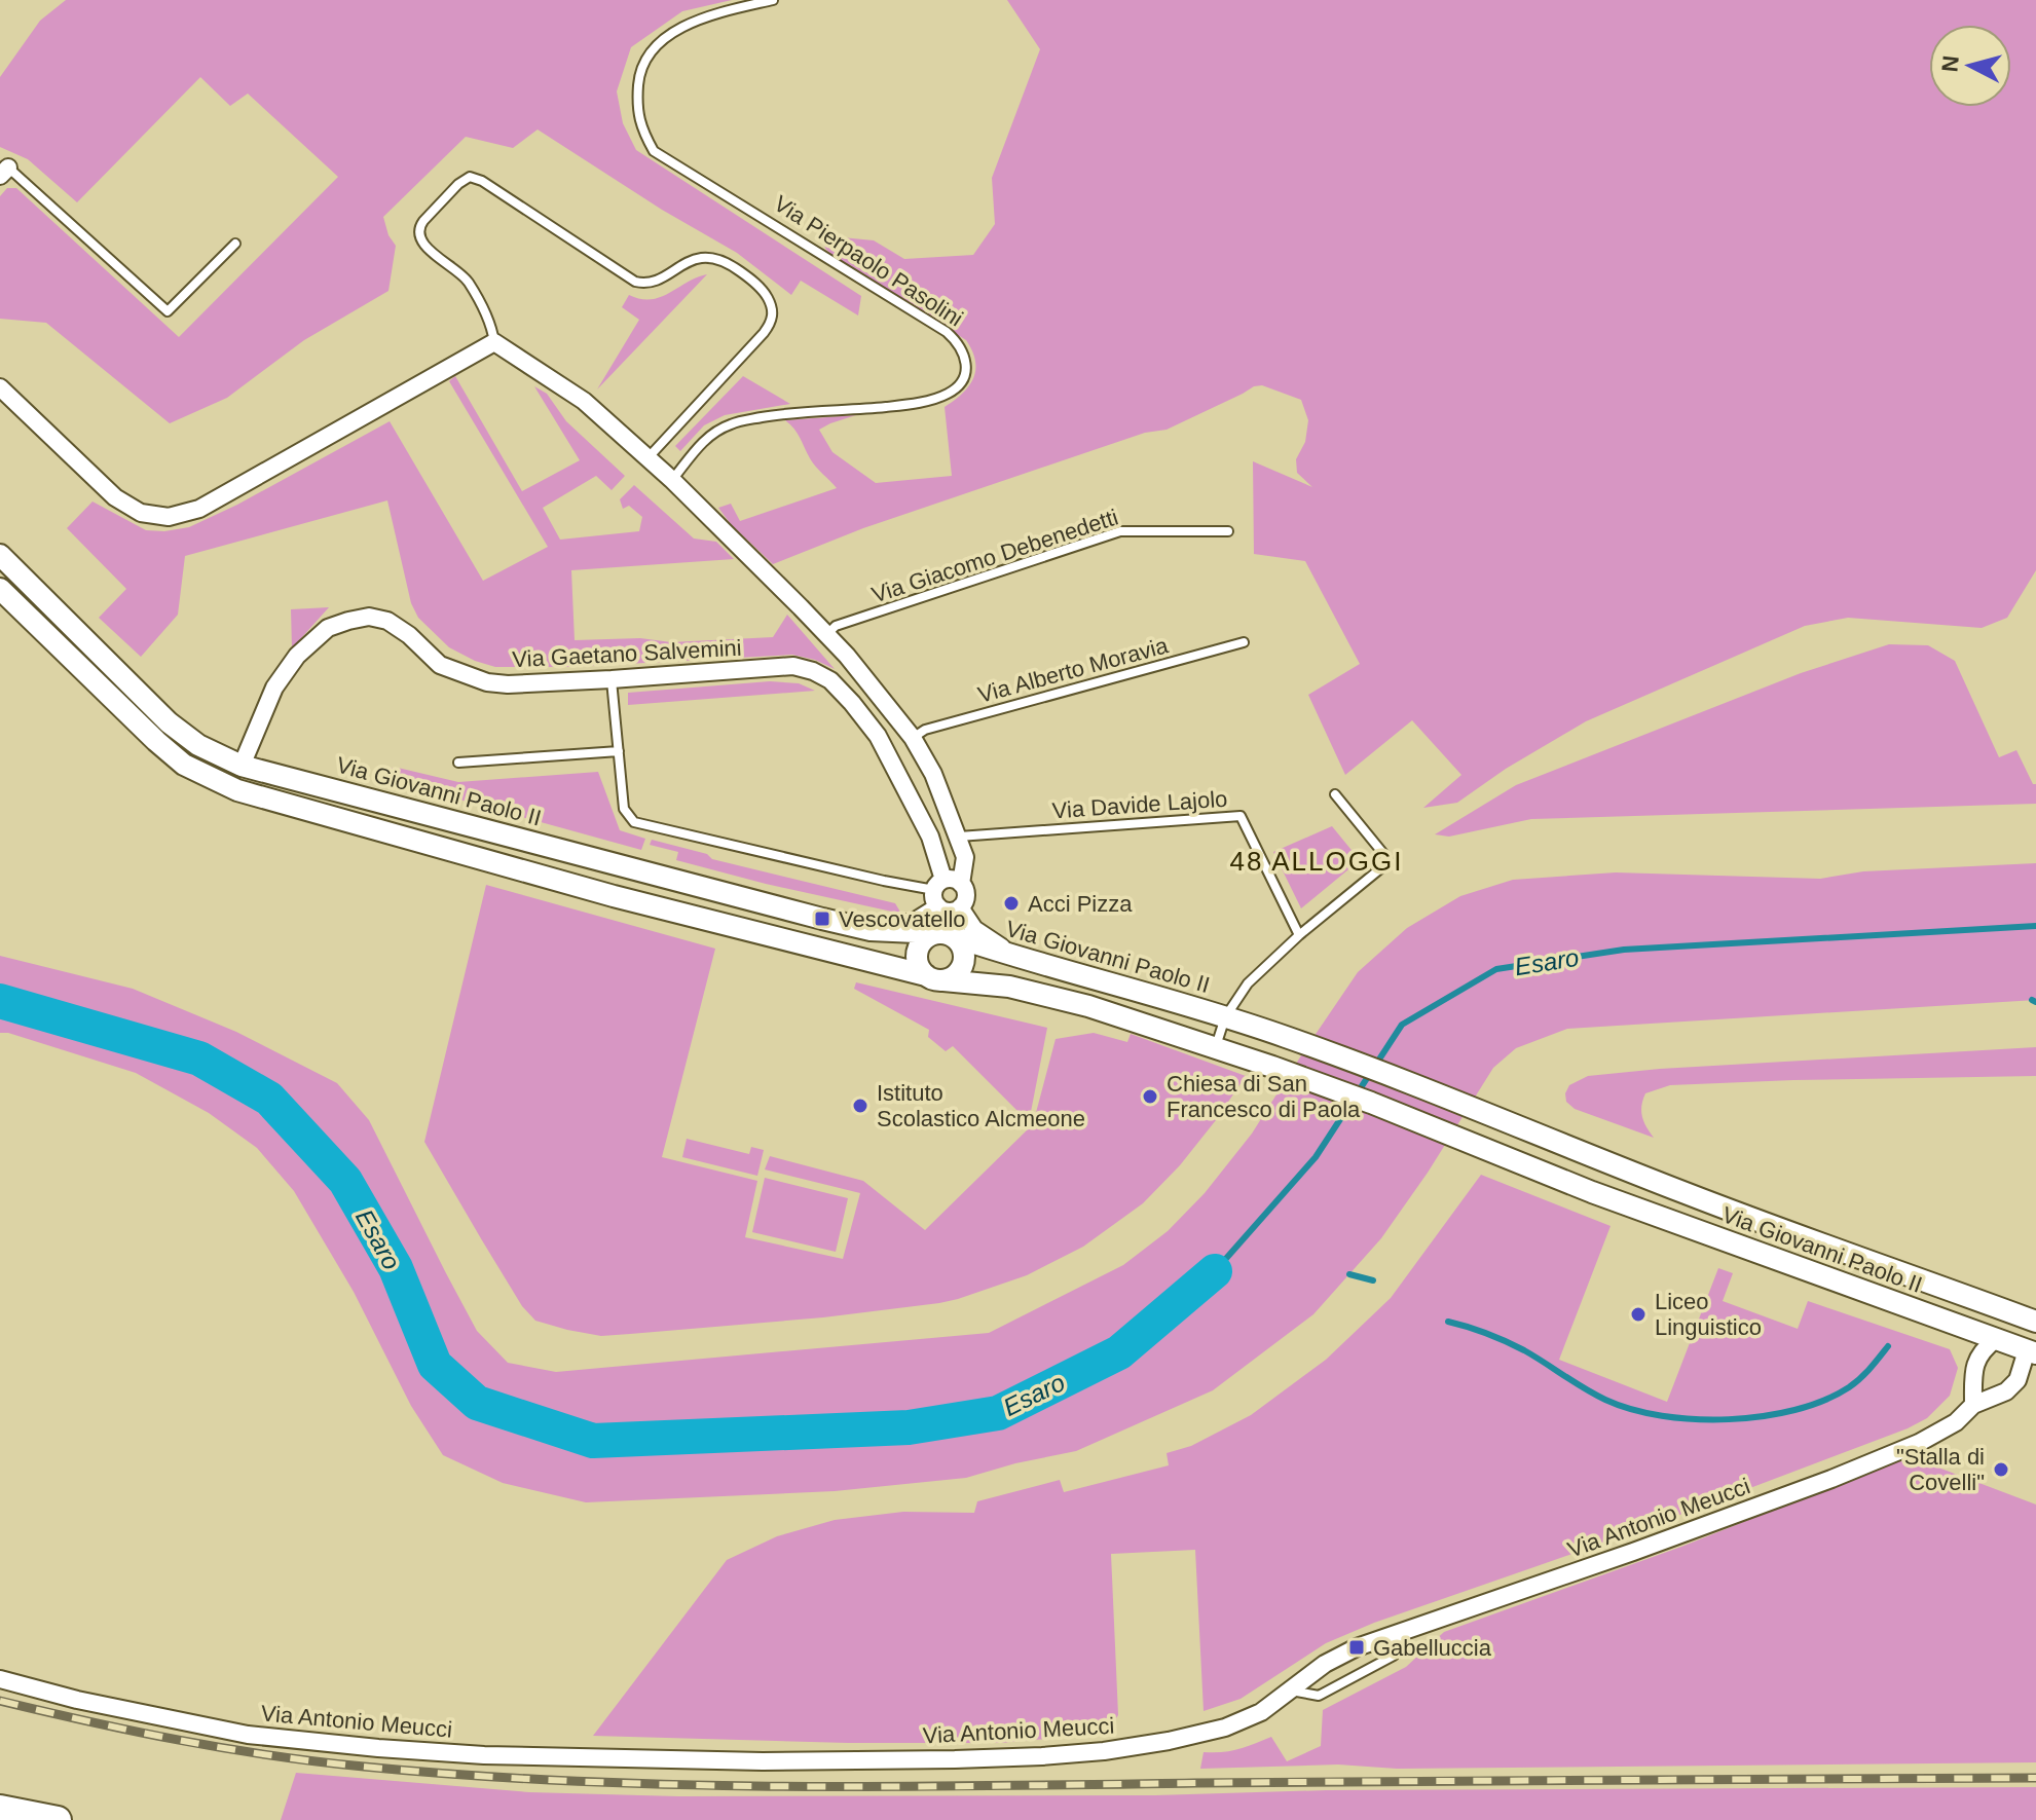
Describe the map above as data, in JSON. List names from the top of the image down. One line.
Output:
{"streets":{"street":["Via Gaetano Salvemini","Via Giovanni Paolo II","Via Antonio Meucci"],"lane":["Via Pierpaolo Pasolini","Via Giacomo Debenedetti","Via Alberto Moravia","Via Davide Lajolo"]},"crossings":[["Via Gaetano Salvemini","Via Giovanni Paolo II"],["Via Giovanni Paolo II","Via Antonio Meucci"]],"districts":["48 ALLOGGI"],"water":["Esaro"],"places":{"other":["Acci Pizza","Chiesa di San Francesco di Paola","Istituto Scolastico Alcmeone","Liceo Linguistico","\"Stalla di Covelli\""],"transit":["Vescovatello","Gabelluccia"]},"north":"left"}
